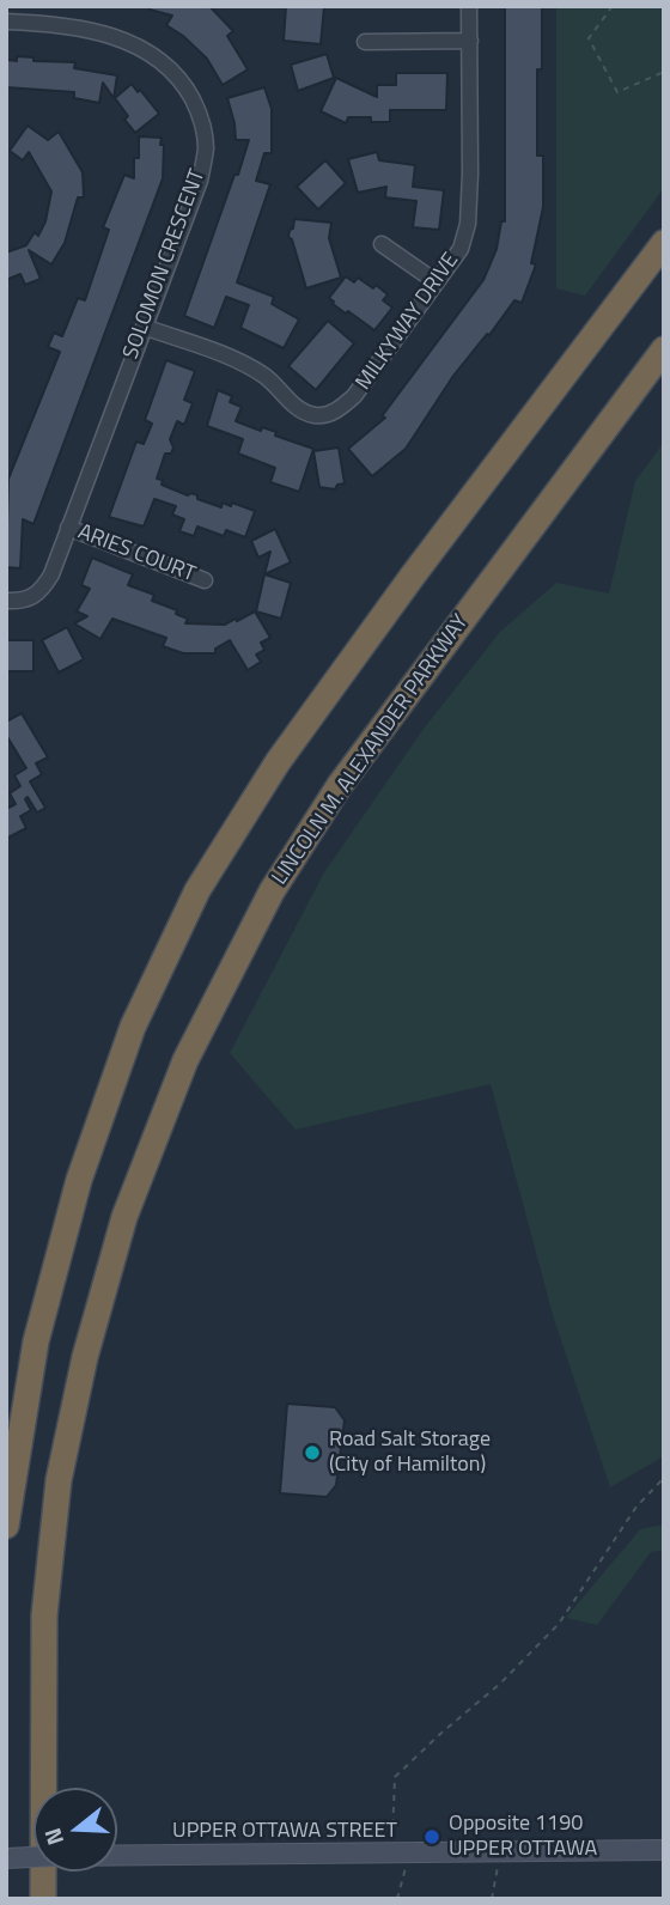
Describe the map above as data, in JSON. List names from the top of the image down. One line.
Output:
{"streets":{"highway":["LINCOLN M. ALEXANDER PARKWAY"],"main road":["UPPER OTTAWA STREET"],"street":["SOLOMON CRESCENT","MILKYWAY DRIVE","ARIES COURT"]},"crossings":[["SOLOMON CRESCENT","MILKYWAY DRIVE"],["SOLOMON CRESCENT","ARIES COURT"]],"places":["Road Salt Storage (City of Hamilton)","Opposite 1190 UPPER OTTAWA"],"north":"left"}
